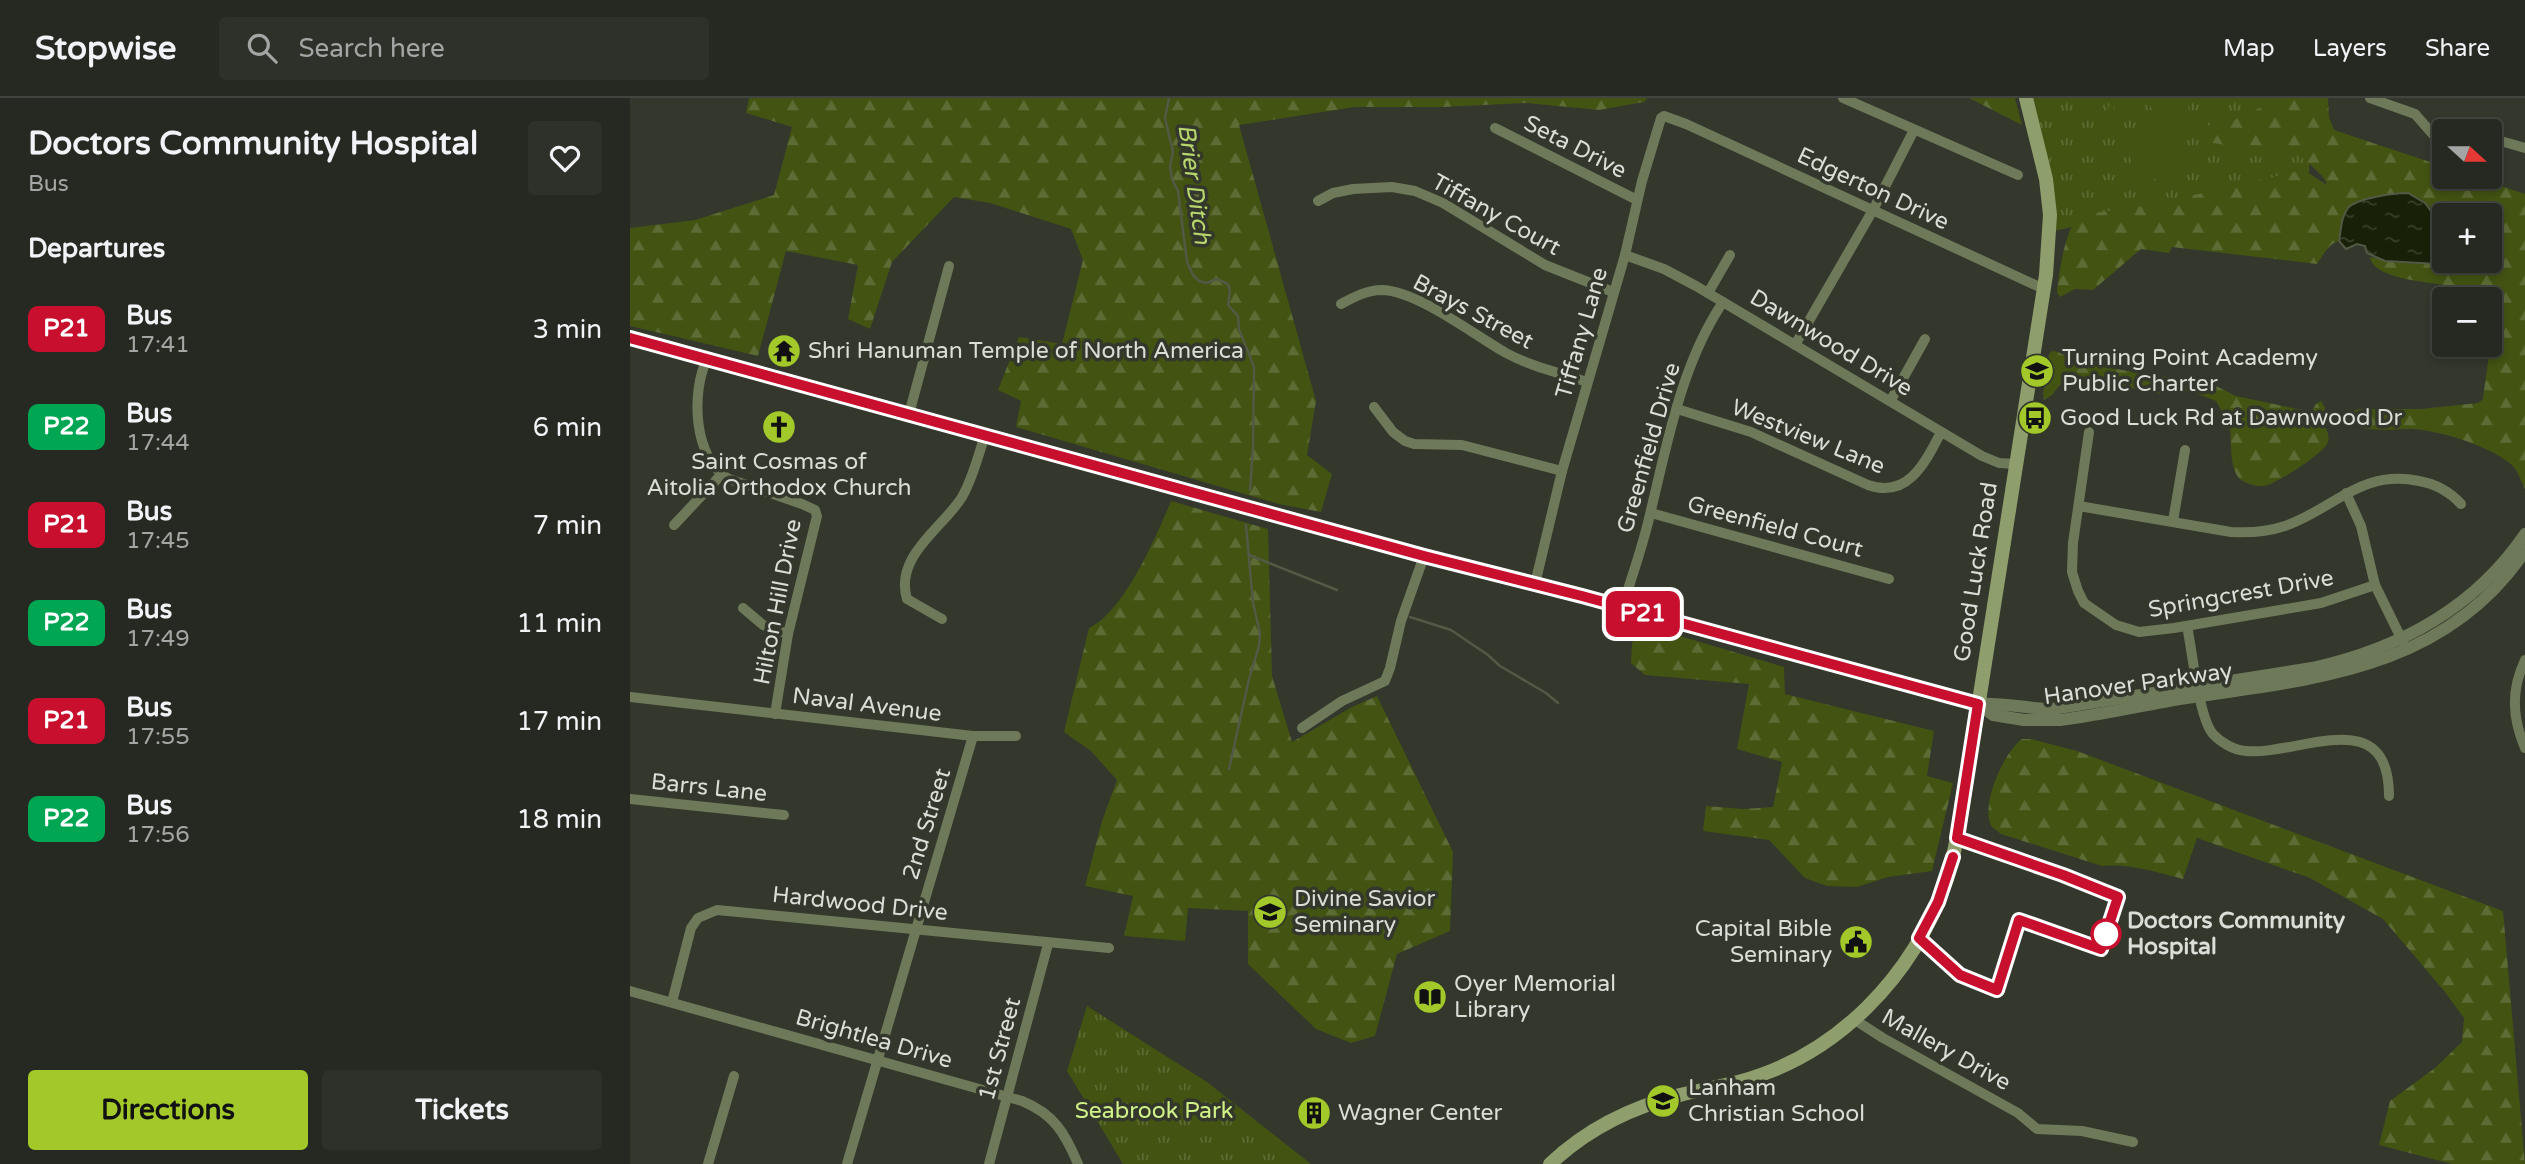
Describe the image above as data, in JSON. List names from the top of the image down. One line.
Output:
{"streets":{"main road":["Good Luck Road"],"street":["Seta Drive","Edgerton Drive","Tiffany Court","Brays Street","Tiffany Lane","Dawnwood Drive","Westview Lane","Greenfield Drive","Greenfield Court","Springcrest Drive","Hilton Hill Drive","Hanover Parkway","Naval Avenue","Barrs Lane","2nd Street","Hardwood Drive","Brightlea Drive","1st Street","Mallery Drive"]},"crossings":[["Seta Drive","Tiffany Lane"],["Edgerton Drive","Tiffany Lane"],["Edgerton Drive","Good Luck Road"],["Tiffany Court","Tiffany Lane"],["Brays Street","Tiffany Lane"],["Tiffany Lane","Dawnwood Drive"],["Tiffany Lane","Hanover Parkway"],["Dawnwood Drive","Westview Lane"],["Dawnwood Drive","Greenfield Drive"],["Dawnwood Drive","Good Luck Road"],["Westview Lane","Greenfield Drive"],["Greenfield Drive","Greenfield Court"],["Greenfield Drive","Hanover Parkway"],["Good Luck Road","Hanover Parkway"],["Good Luck Road","Mallery Drive"],["Hilton Hill Drive","Naval Avenue"],["Naval Avenue","2nd Street"],["2nd Street","Hardwood Drive"],["2nd Street","Brightlea Drive"],["Hardwood Drive","Brightlea Drive"],["Hardwood Drive","1st Street"],["Brightlea Drive","1st Street"]],"water":["Brier Ditch"],"parks":["Seabrook Park"],"places":{"temple":["Shri Hanuman Temple of North America"],"school or university":["Turning Point Academy Public Charter","Divine Savior Seminary","Lanham Christian School"],"bus stop":["Good Luck Rd at Dawnwood Dr"],"church":["Saint Cosmas of Aitolia Orthodox Church"],"other":["Doctors Community Hospital"],"public building":["Capital Bible Seminary"],"library":["Oyer Memorial Library"],"building":["Wagner Center"]},"lines":["bus line P21"],"north":"right","page":{"header":"Stopwise","search":"Search here","nav":["Map","Layers","Share"],"heading":[["Doctors Community Hospital","Bus"],"Departures"],"on_map":"P21","map_buttons":["+","−"],"list":[{"mark":"P21","name":"Bus","note":"17:41","value":"3 min"},{"mark":"P22","name":"Bus","note":"17:44","value":"6 min"},{"mark":"P21","name":"Bus","note":"17:45","value":"7 min"},{"mark":"P22","name":"Bus","note":"17:49","value":"11 min"},{"mark":"P21","name":"Bus","note":"17:55","value":"17 min"},{"mark":"P22","name":"Bus","note":"17:56","value":"18 min"}],"buttons":["Directions","Tickets"]}}
